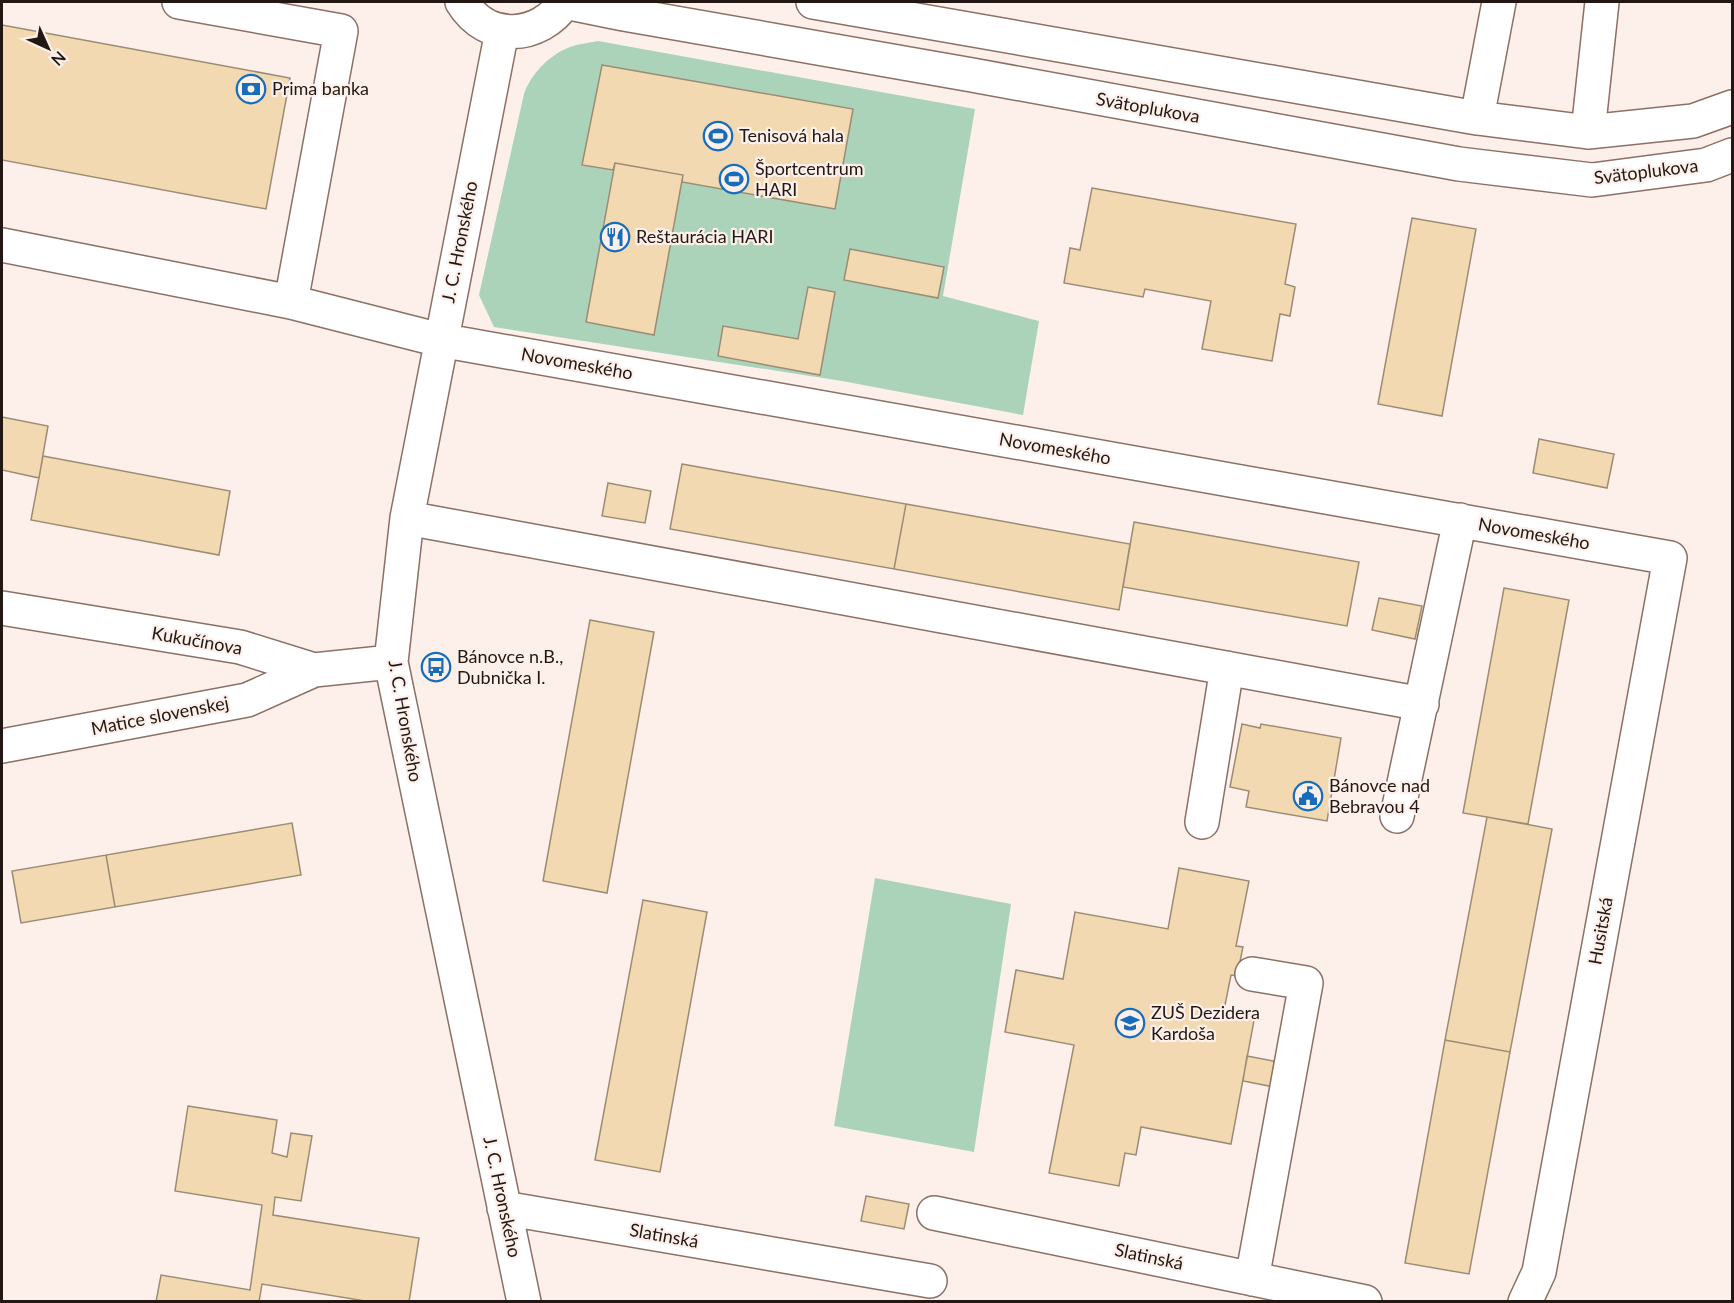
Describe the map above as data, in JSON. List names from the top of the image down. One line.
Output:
{"streets":{"street":["Svätoplukova","J. C. Hronského","Novomeského","Kukučínova","Matice slovenskej","Husitská","Slatinská"]},"crossings":[["J. C. Hronského","Novomeského"],["J. C. Hronského","Kukučínova"],["J. C. Hronského","Slatinská"],["Novomeského","Husitská"],["Kukučínova","Matice slovenskej"]],"places":{"bank":["Prima banka"],"sports":["Tenisová hala","Športcentrum HARI"],"restaurant":["Reštaurácia HARI"],"bus stop":["Bánovce n.B., Dubnička I."],"public building":["Bánovce nad Bebravou 4"],"school or university":["ZUŠ Dezidera Kardoša"]},"north":"bottom right"}
